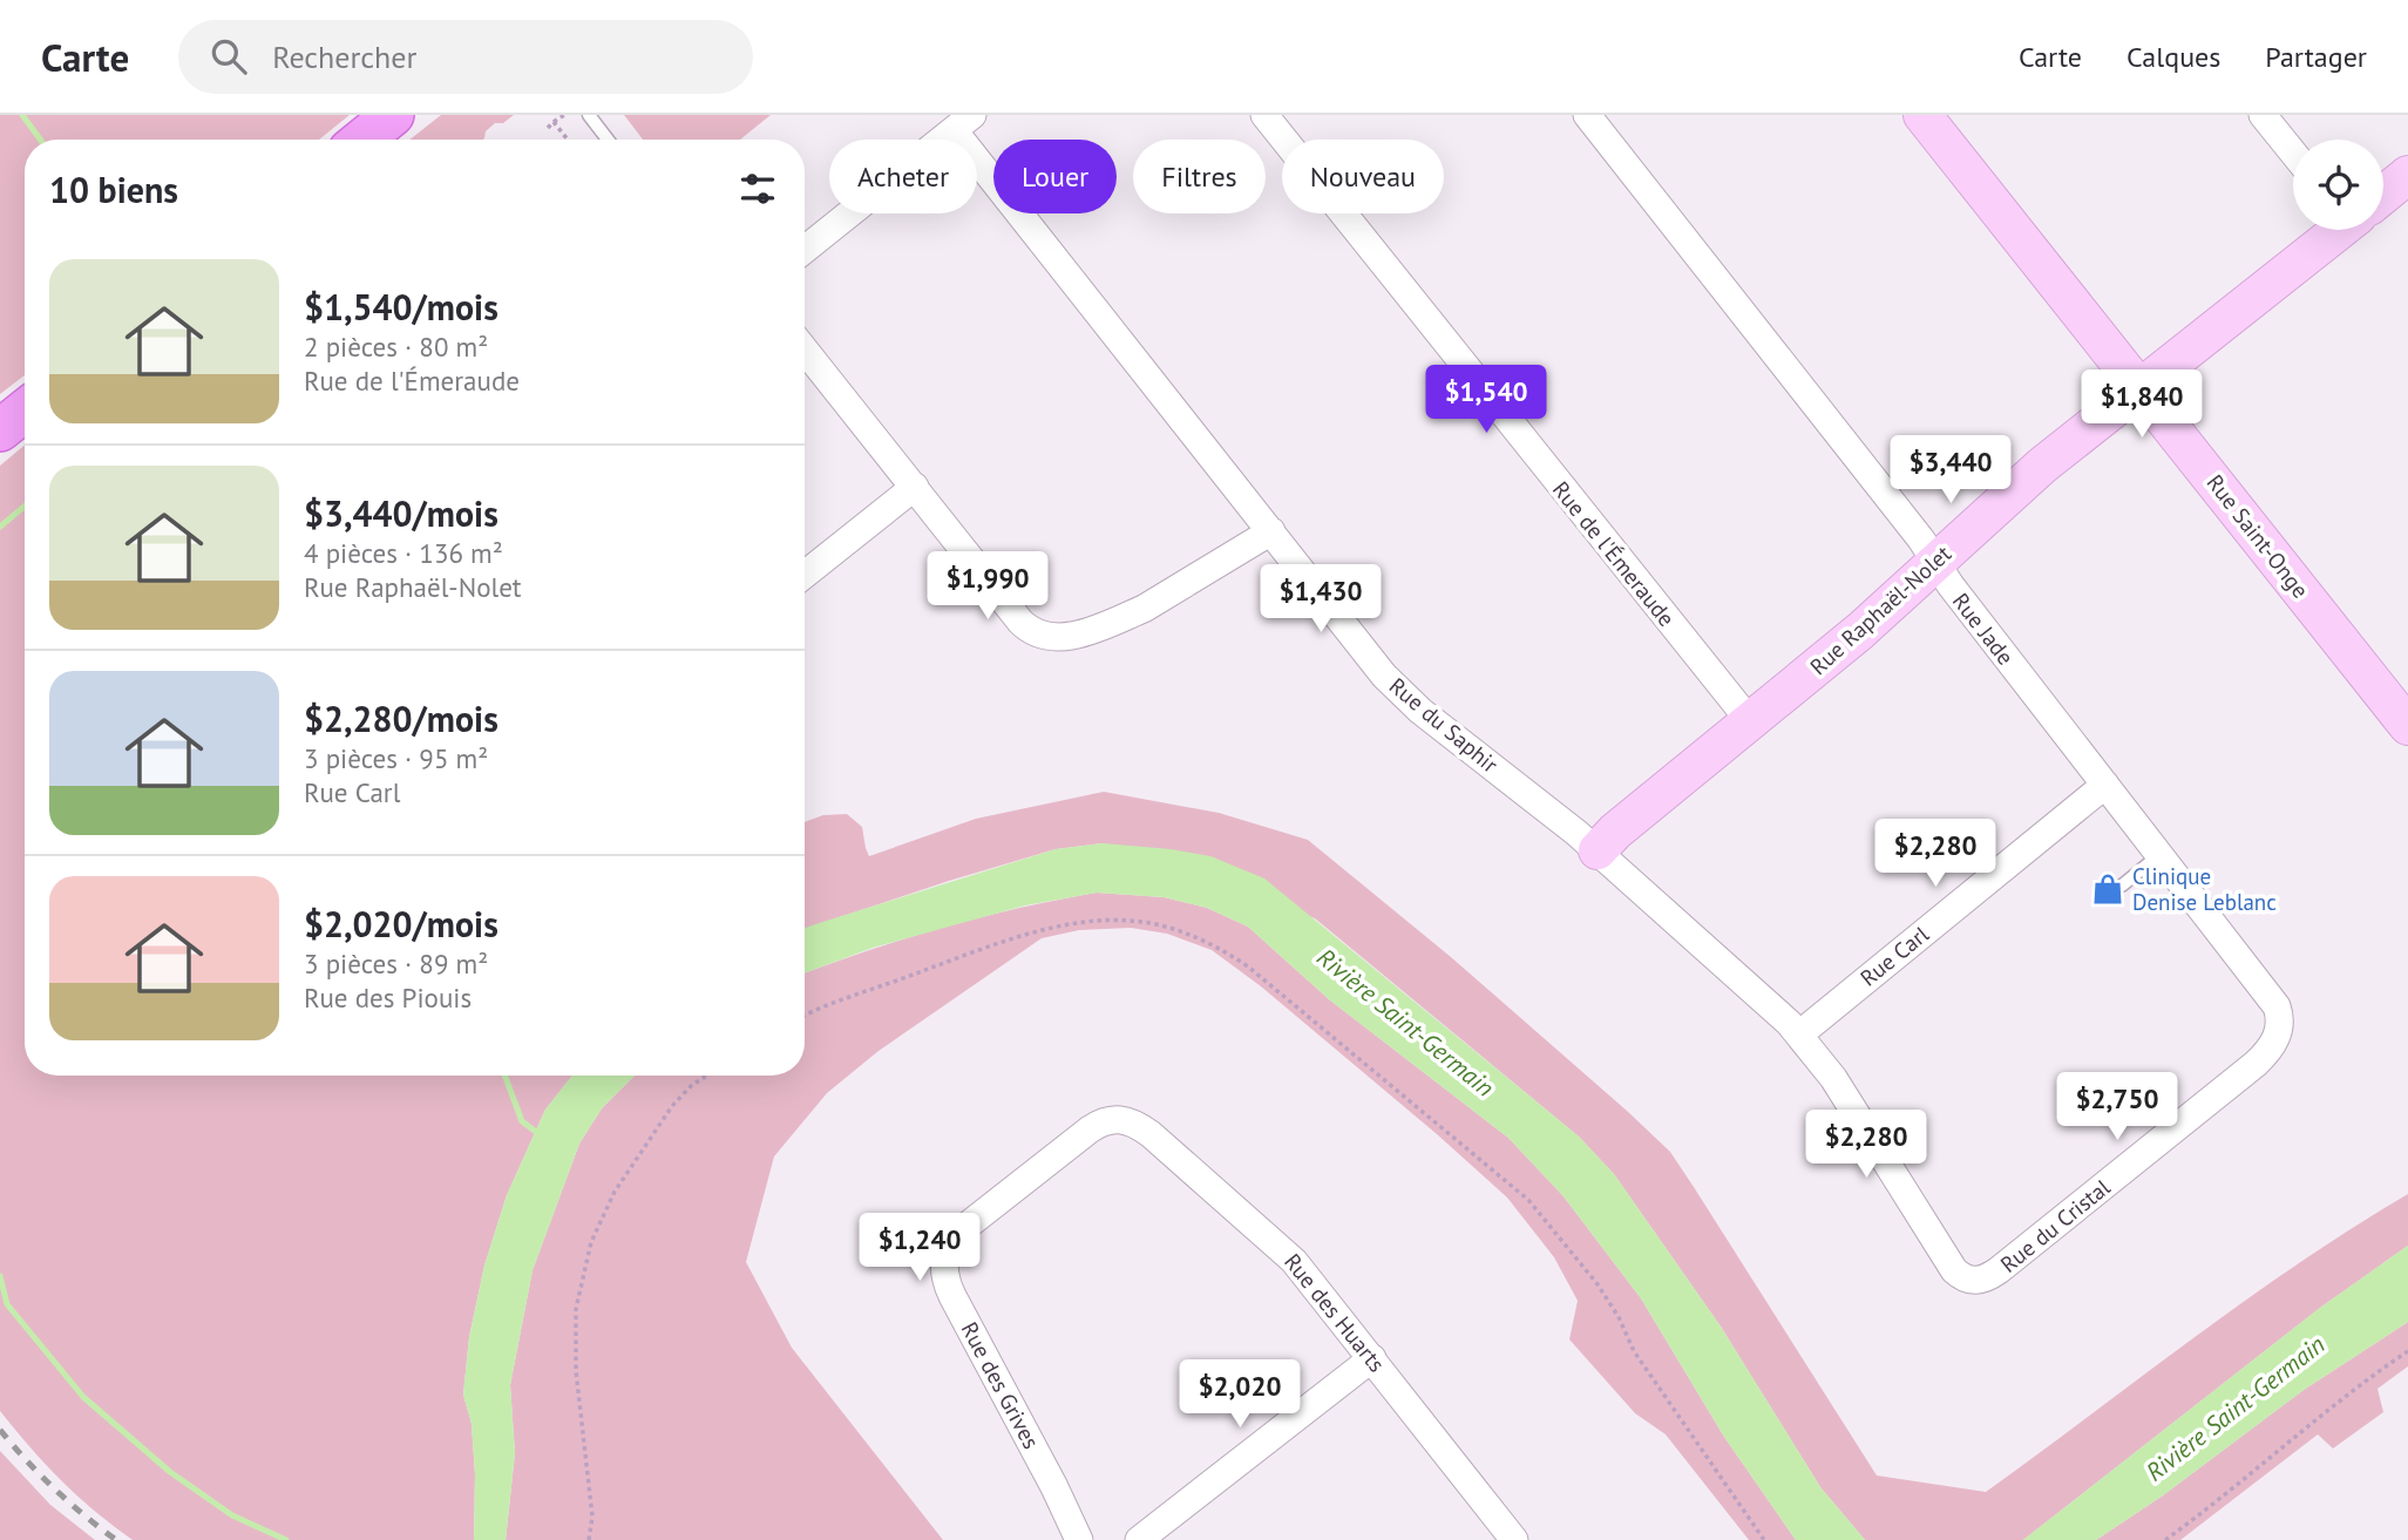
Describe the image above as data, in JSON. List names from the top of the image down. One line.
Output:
{"streets":{"street":["Rue Saint-Onge","Rue de l'Émeraude","Rue Raphaël-Nolet","Rue Jade","Rue du Saphir","Rue Carl","Rue du Cristal","Rue des Huarts","Rue des Grives"]},"crossings":[["Rue Saint-Onge","Rue Raphaël-Nolet"],["Rue de l'Émeraude","Rue Raphaël-Nolet"],["Rue Raphaël-Nolet","Rue Jade"],["Rue Raphaël-Nolet","Rue du Saphir"],["Rue Jade","Rue Carl"],["Rue Jade","Rue du Cristal"],["Rue du Saphir","Rue Carl"],["Rue du Saphir","Rue du Cristal"],["Rue des Huarts","Rue des Grives"]],"water":["Rivière Saint-Germain"],"places":{"shop":["Clinique Denise Leblanc"]},"page":{"header":"Carte","search":"Rechercher","nav":["Carte","Calques","Partager"],"chip":["Acheter","Louer","Filtres","Nouveau"],"heading":"10 biens","list":[{"name":"$1,540/mois","note":"2 pièces · 80 m² · Rue de l'Émeraude"},{"name":"$3,440/mois","note":"4 pièces · 136 m² · Rue Raphaël-Nolet"},{"name":"$2,280/mois","note":"3 pièces · 95 m² · Rue Carl"},{"name":"$2,020/mois","note":"3 pièces · 89 m² · Rue des Piouis"}],"price":["$1,540","$1,840","$3,440","$1,990","$1,430","$2,280","$2,750","$2,280","$1,240","$2,020"]}}
